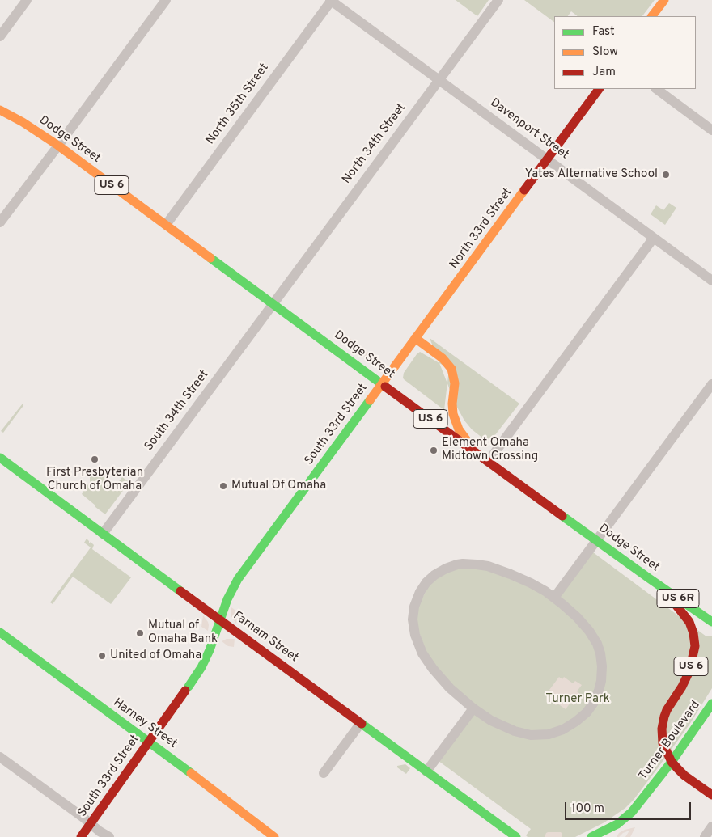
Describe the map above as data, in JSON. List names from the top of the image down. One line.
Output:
{"streets":{"main road":["Dodge Street","US 6","North 33rd Street","South 33rd Street","US 6R","Farnam Street","Harney Street","Turner Boulevard"],"street":["North 35th Street","Davenport Street","North 34th Street","South 34th Street"]},"crossings":[["North 35th Street","Davenport Street"],["North 35th Street","Dodge Street"],["Davenport Street","North 34th Street"],["Davenport Street","North 33rd Street"],["Dodge Street","North 34th Street"],["Dodge Street","US 6"],["Dodge Street","North 33rd Street"],["Dodge Street","South 34th Street"],["Dodge Street","South 33rd Street"],["North 34th Street","South 34th Street"],["US 6","Turner Boulevard"],["North 33rd Street","South 33rd Street"],["South 34th Street","Farnam Street"],["South 33rd Street","Farnam Street"],["South 33rd Street","Harney Street"]],"parks":["Turner Park"],"places":["Yates Alternative School","Element Omaha Midtown Crossing","First Presbyterian Church of Omaha","Mutual Of Omaha","Mutual of Omaha Bank","United of Omaha"],"legend":["Fast","Slow","Jam"],"scale_bar":"100 m"}
